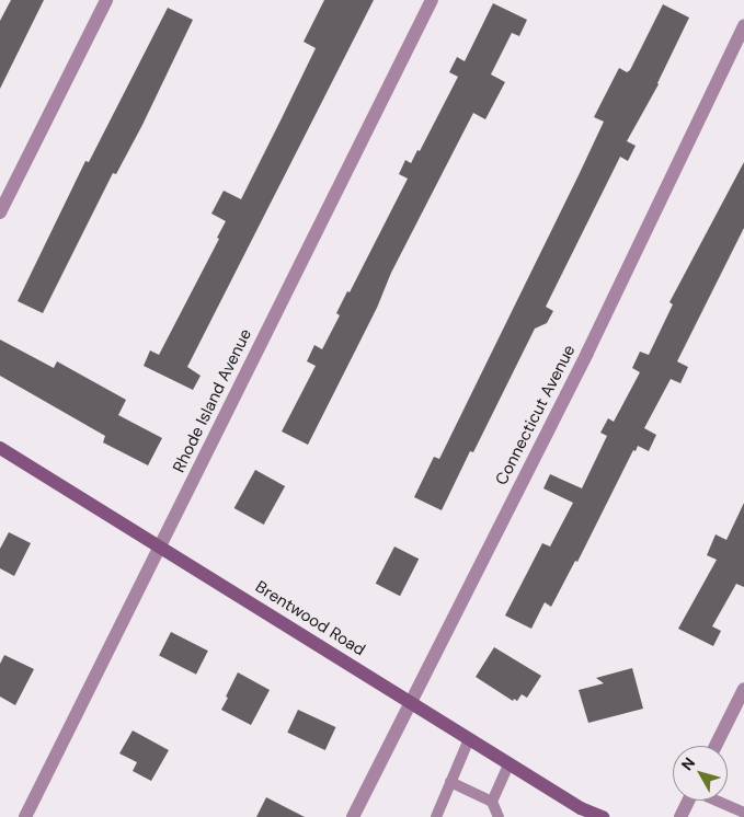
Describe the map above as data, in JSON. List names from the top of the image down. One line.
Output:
{"streets":{"street":["Rhode Island Avenue","Connecticut Avenue","Brentwood Road"]},"crossings":[["Rhode Island Avenue","Brentwood Road"],["Connecticut Avenue","Brentwood Road"]],"north":"top left"}
